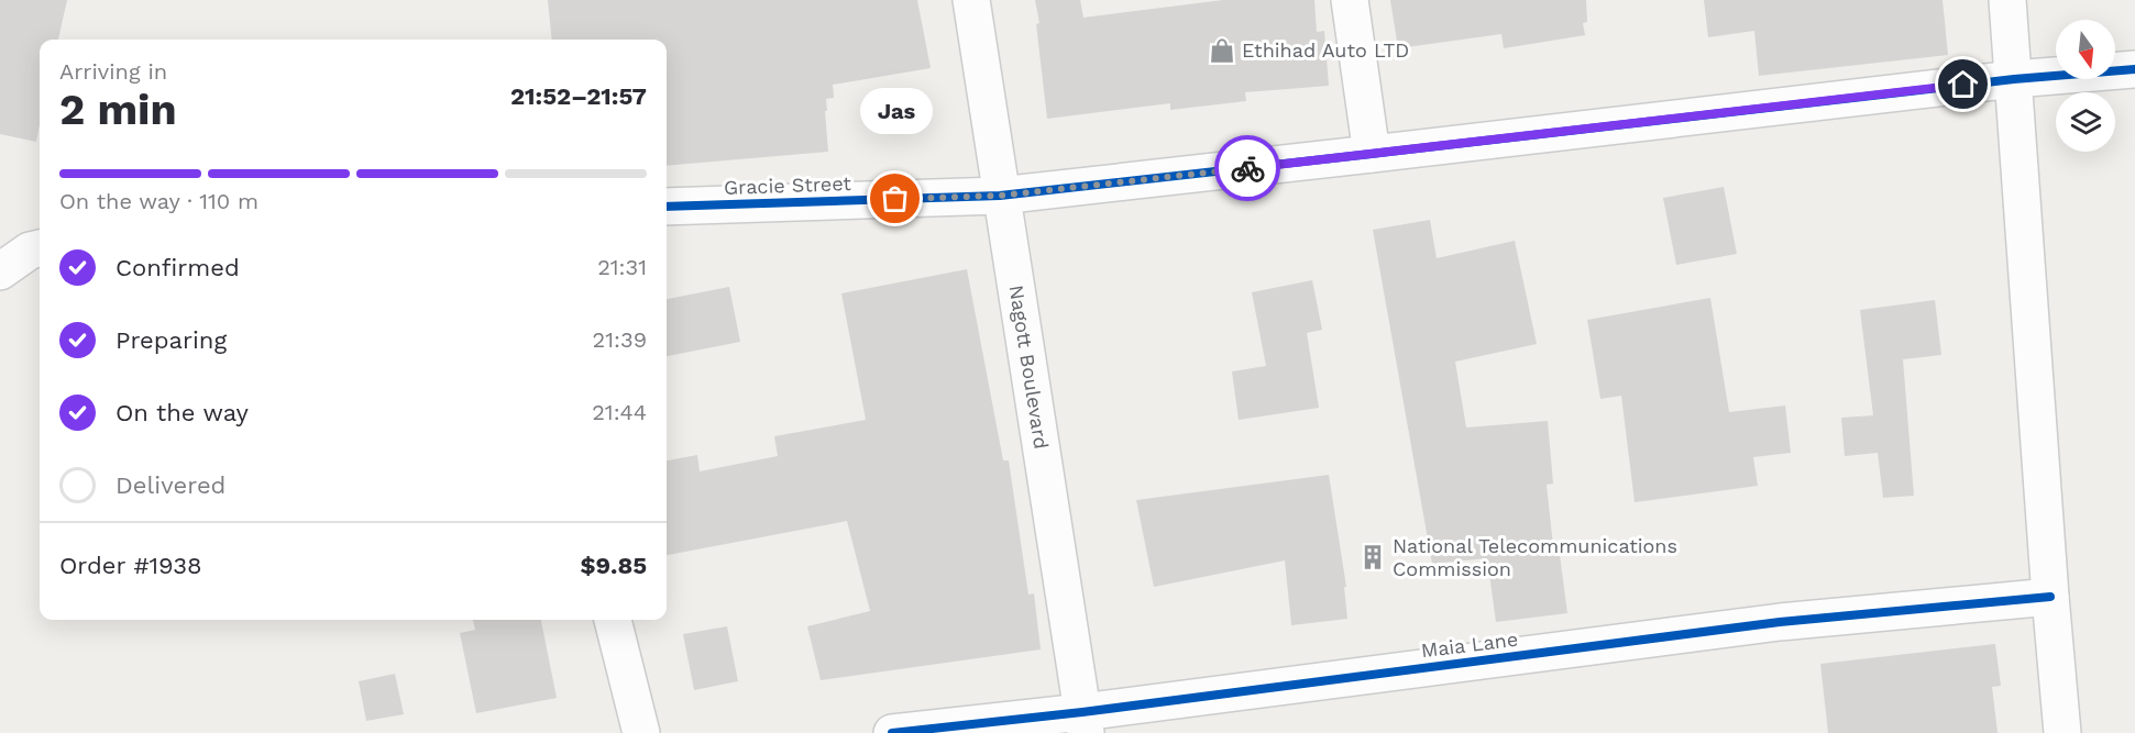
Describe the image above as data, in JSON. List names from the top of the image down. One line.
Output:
{"streets":{"street":["Gracie Street","Nagott Boulevard","Maia Lane"]},"crossings":[["Gracie Street","Nagott Boulevard"],["Nagott Boulevard","Maia Lane"]],"places":{"shop":["Ethihad Auto LTD"],"other":["Jas"],"building":["National Telecommunications Commission"]},"north":"bottom","page":{"heading":["2 min","Arriving in","21:52–21:57"],"panel":["Order #1938","$9.85"],"bubble":"Jas","bar":"On the way · 110 m","list":[["Confirmed","21:31"],["Preparing","21:39"],["On the way","21:44"],"Delivered"]}}
